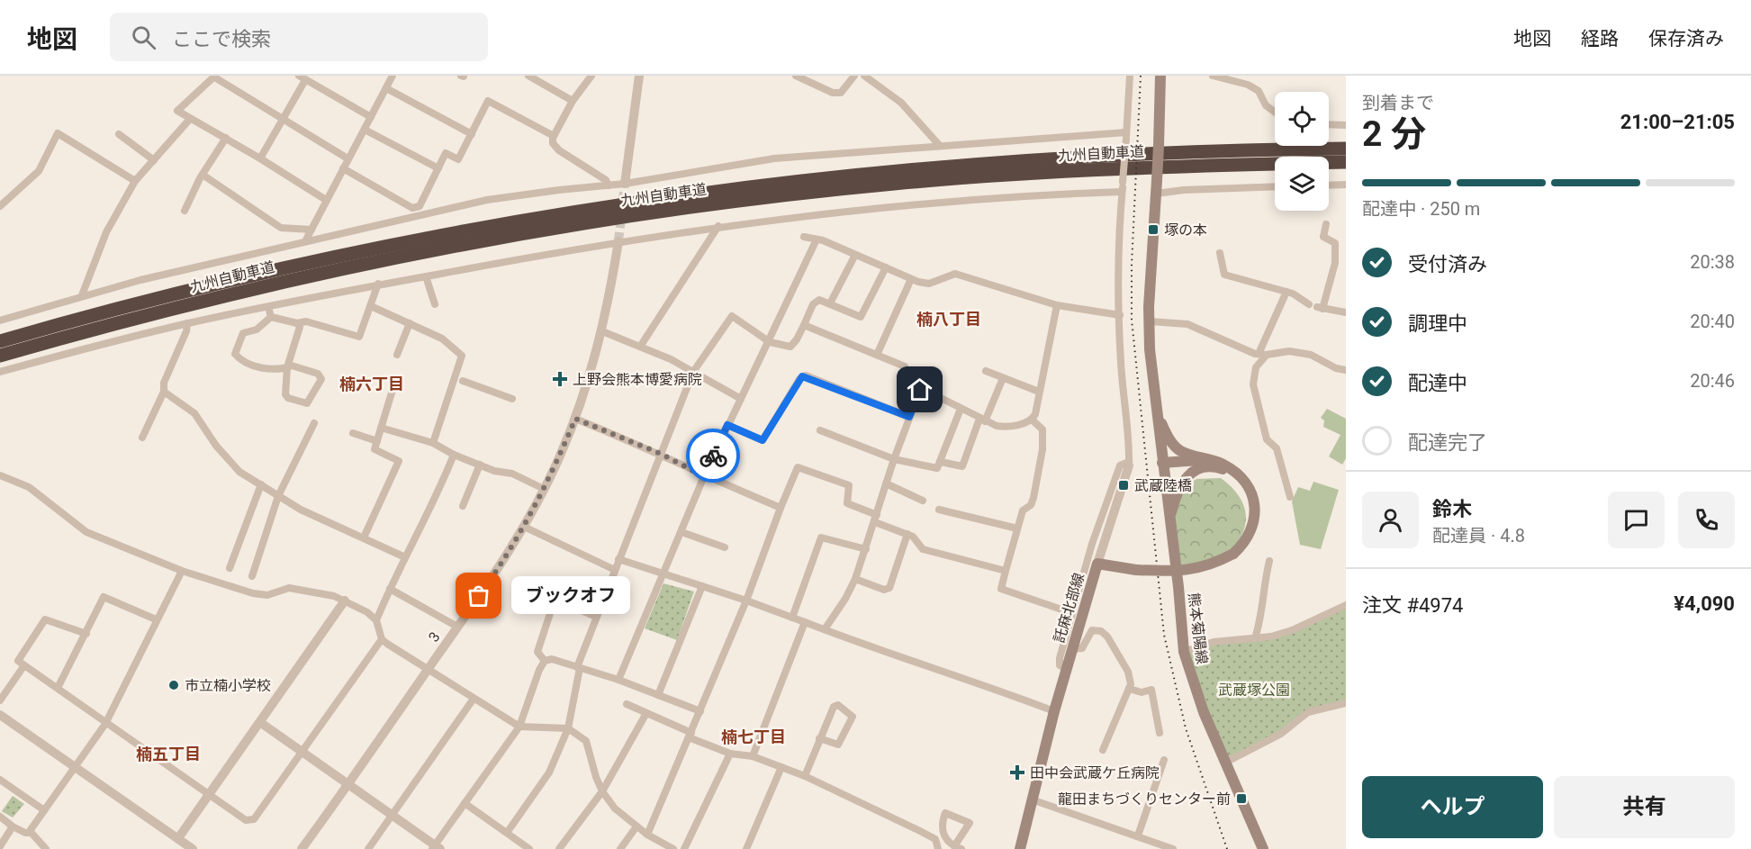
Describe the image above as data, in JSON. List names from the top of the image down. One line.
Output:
{"streets":{"highway":["九州自動車道"],"main road":["託麻北部線","熊本菊陽線"],"street":["3"]},"crossings":[["託麻北部線","熊本菊陽線"]],"districts":["楠八丁目","楠六丁目","楠七丁目","楠五丁目"],"parks":["武蔵塚公園"],"places":{"transit":["塚の本","武蔵陸橋","龍田まちづくりセンター前"],"health":["上野会熊本博愛病院","田中会武蔵ケ丘病院"],"other":["ブックオフ","市立楠小学校"]},"page":{"header":"地図","search":"ここで検索","nav":["地図","経路","保存済み"],"heading":["2 分","到着まで","21:00–21:05"],"panel":["鈴木","配達員 · 4.8","注文 #4974","¥4,090"],"bar":"配達中 · 250 m","list":[["受付済み","20:38"],["調理中","20:40"],["配達中","20:46"],"配達完了"],"bubble":"ブックオフ","buttons":["ヘルプ","共有"]}}
